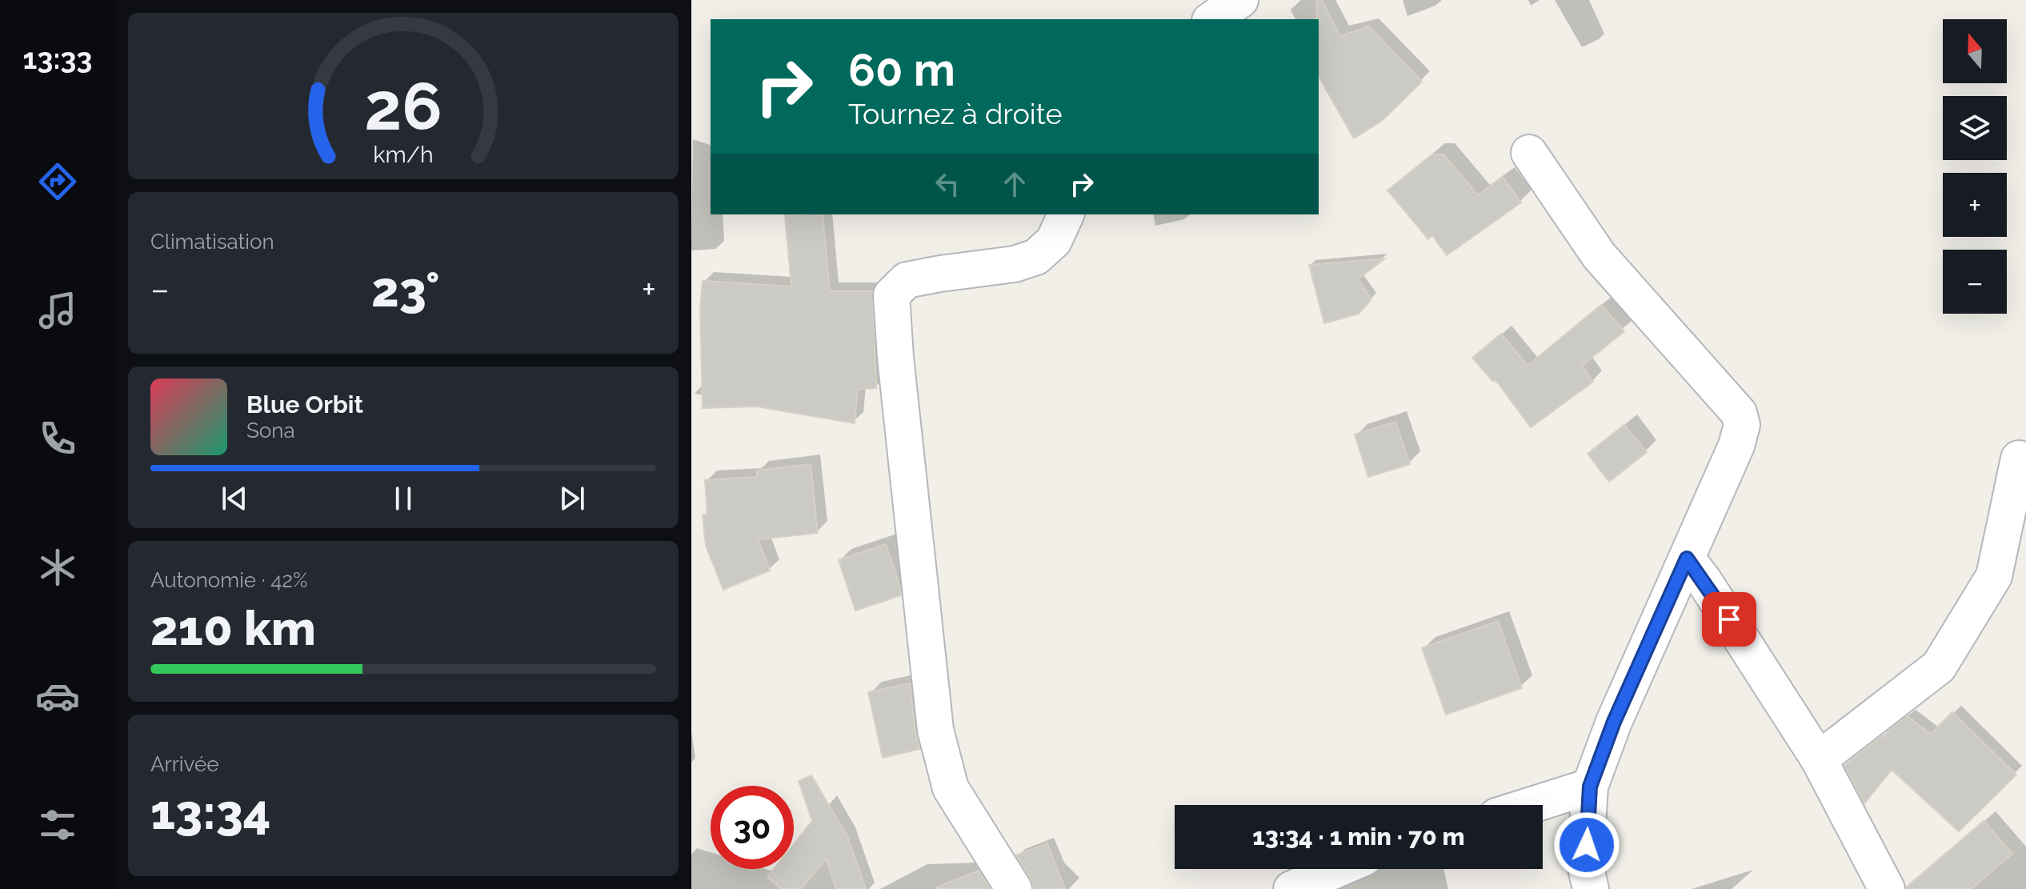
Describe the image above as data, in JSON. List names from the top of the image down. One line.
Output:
{"north":"top","page":{"tabs":"13:33","map_buttons":["+","−"],"turn":["60 m","Tournez à droite"],"tile":["Climatisation",["Autonomie · 42%","210 km"],["Arrivée","13:34"]],"heat":["−","23°","+"],"song":["Blue Orbit","Sona"],"limit":"30","trip":"13:34 · 1 min · 70 m","gauge":["26","km/h"]}}
